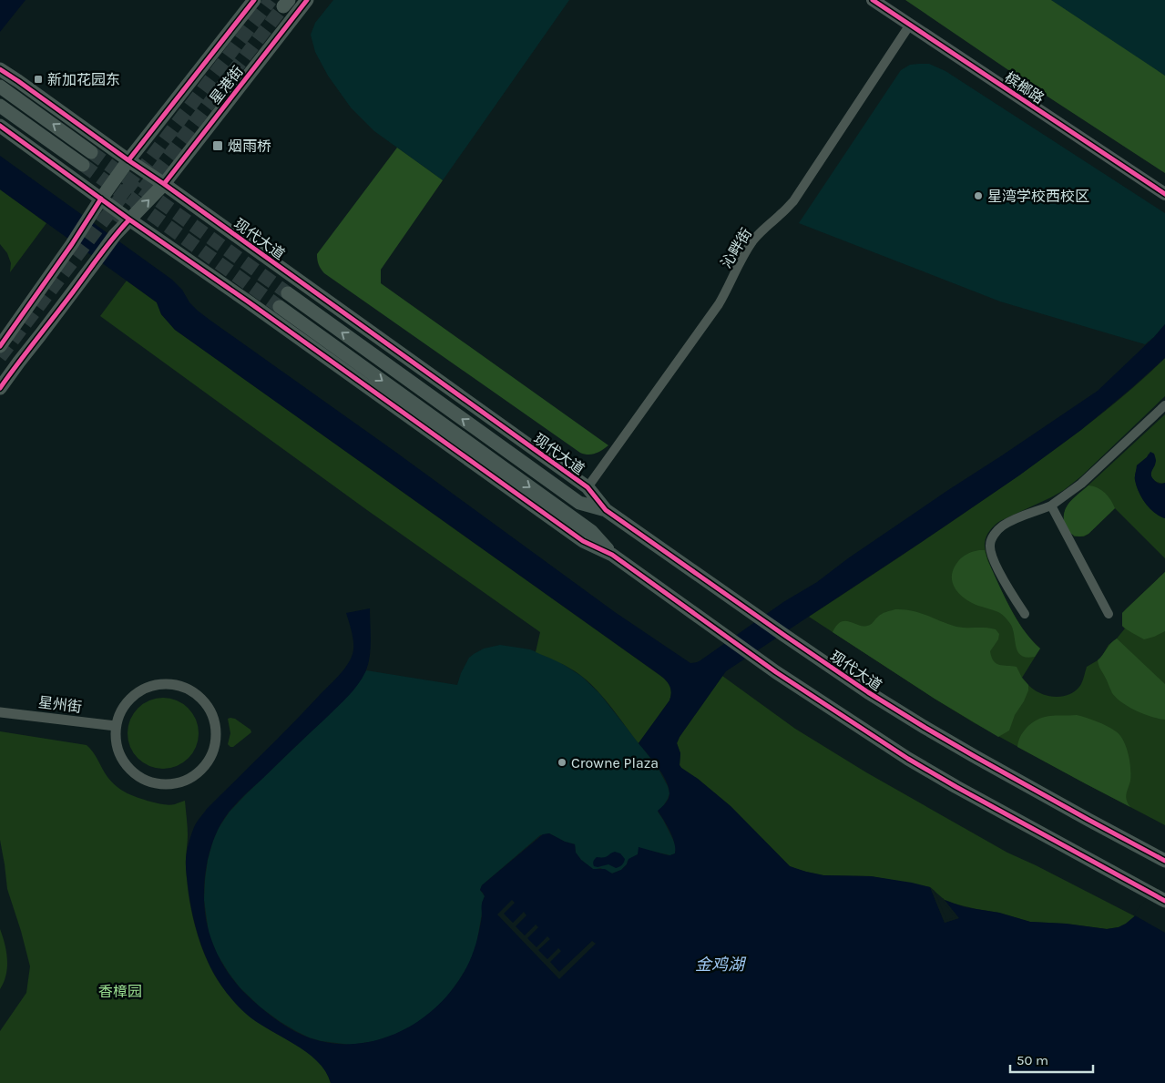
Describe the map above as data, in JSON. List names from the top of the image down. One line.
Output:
{"streets":{"main road":["星港街","槟榔路","现代大道"],"street":["沁畔街","星州街"]},"crossings":[["星港街","现代大道"],["槟榔路","沁畔街"],["现代大道","沁畔街"]],"water":["金鸡湖"],"parks":["香樟园"],"places":{"transit":["新加花园东","烟雨桥"],"other":["星湾学校西校区","Crowne Plaza"]},"scale_bar":"50 m"}
